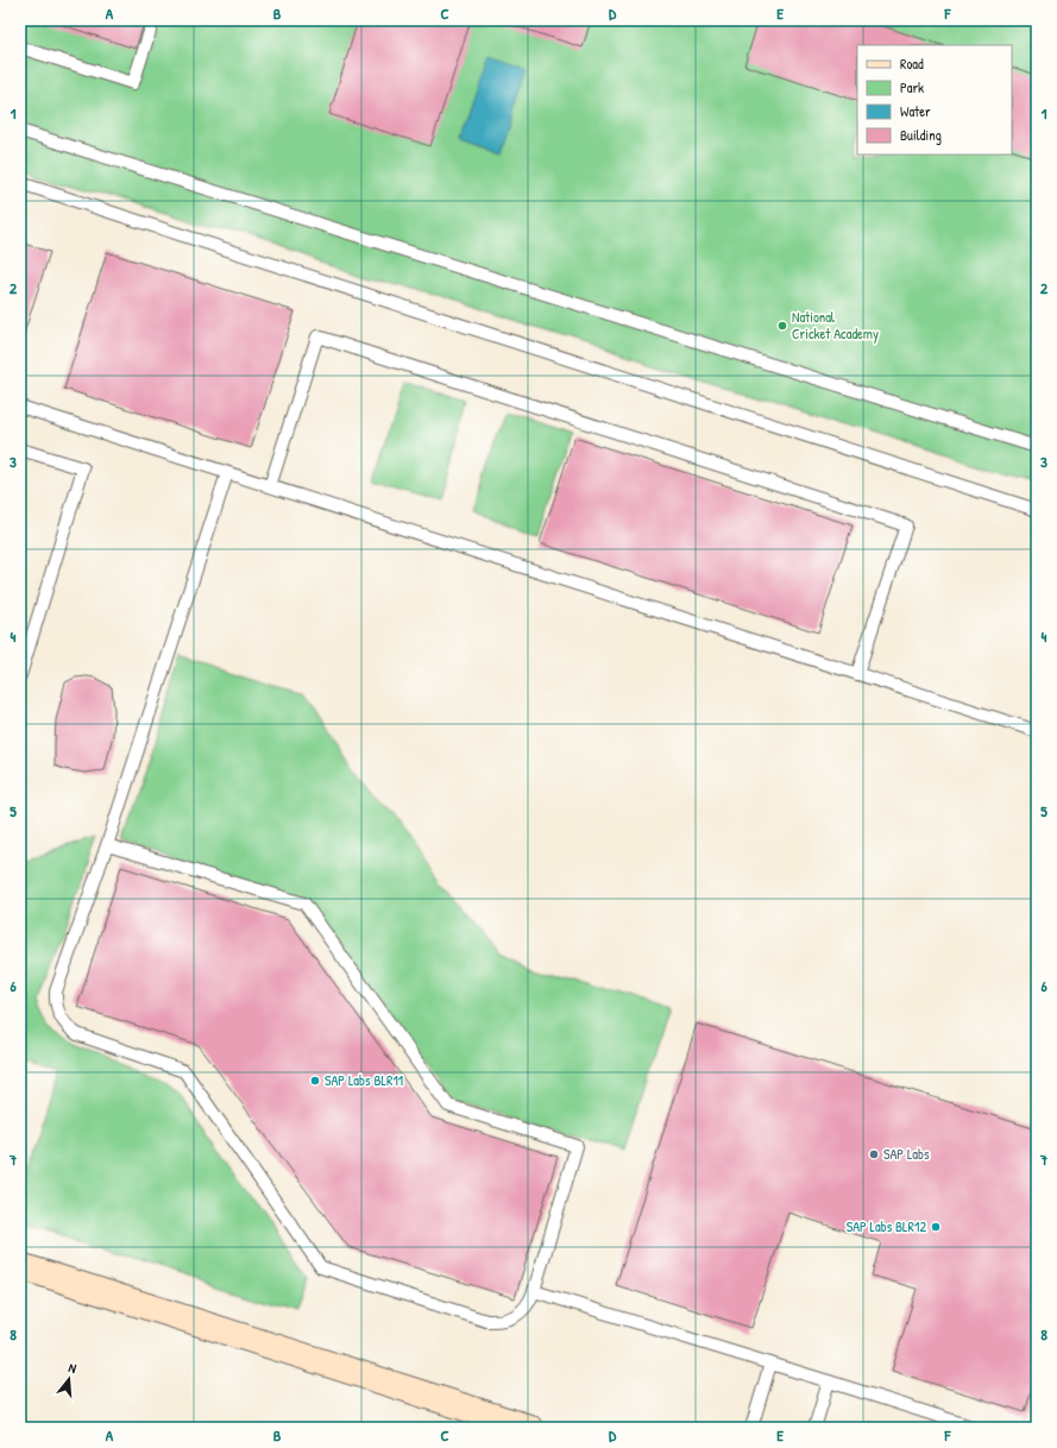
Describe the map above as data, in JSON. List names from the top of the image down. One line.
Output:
{"places":["National Cricket Academy","SAP Labs BLR11","SAP Labs","SAP Labs BLR12"],"legend":["Road","Park","Water","Building"],"north":"top","grid":{"columns":["A","B","C","D","E","F"],"rows":["1","2","3","4","5","6","7","8"]}}
